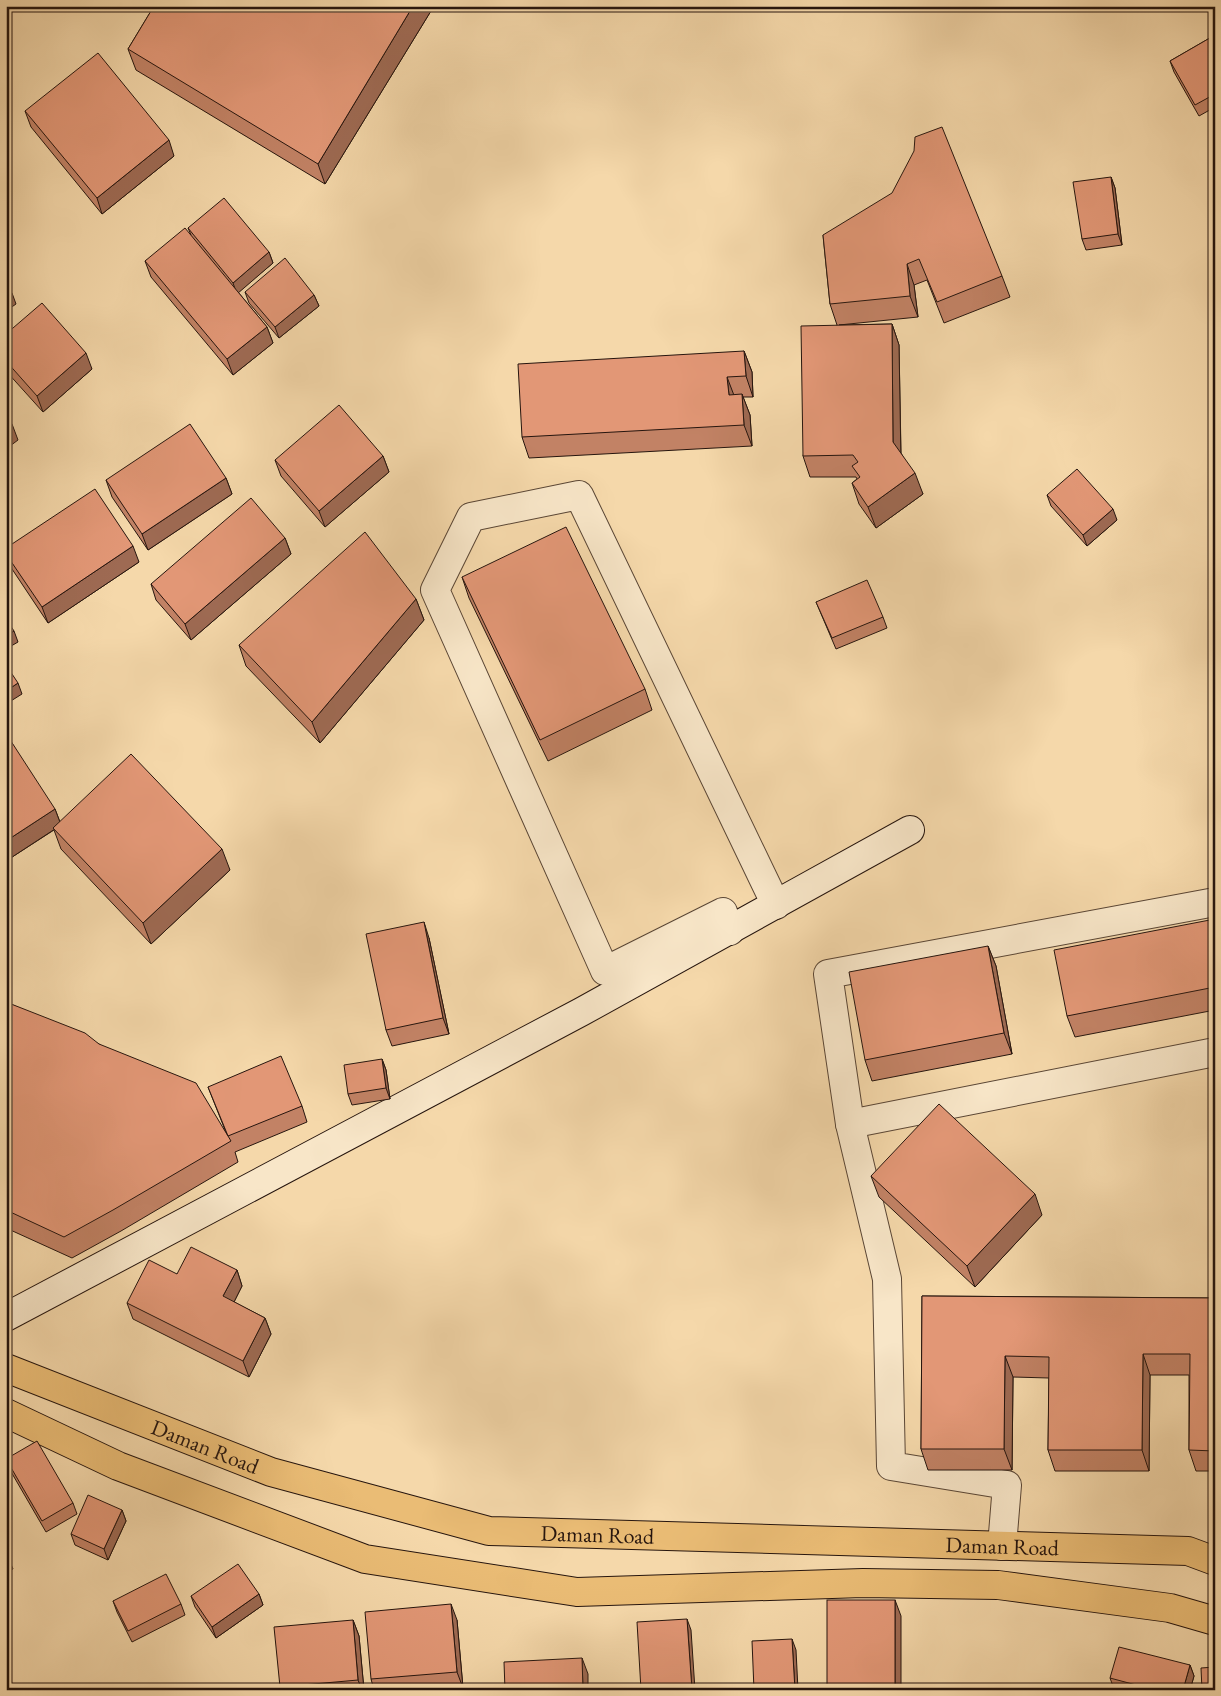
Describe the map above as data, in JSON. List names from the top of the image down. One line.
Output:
{"streets":{"main road":["Daman Road"]}}
